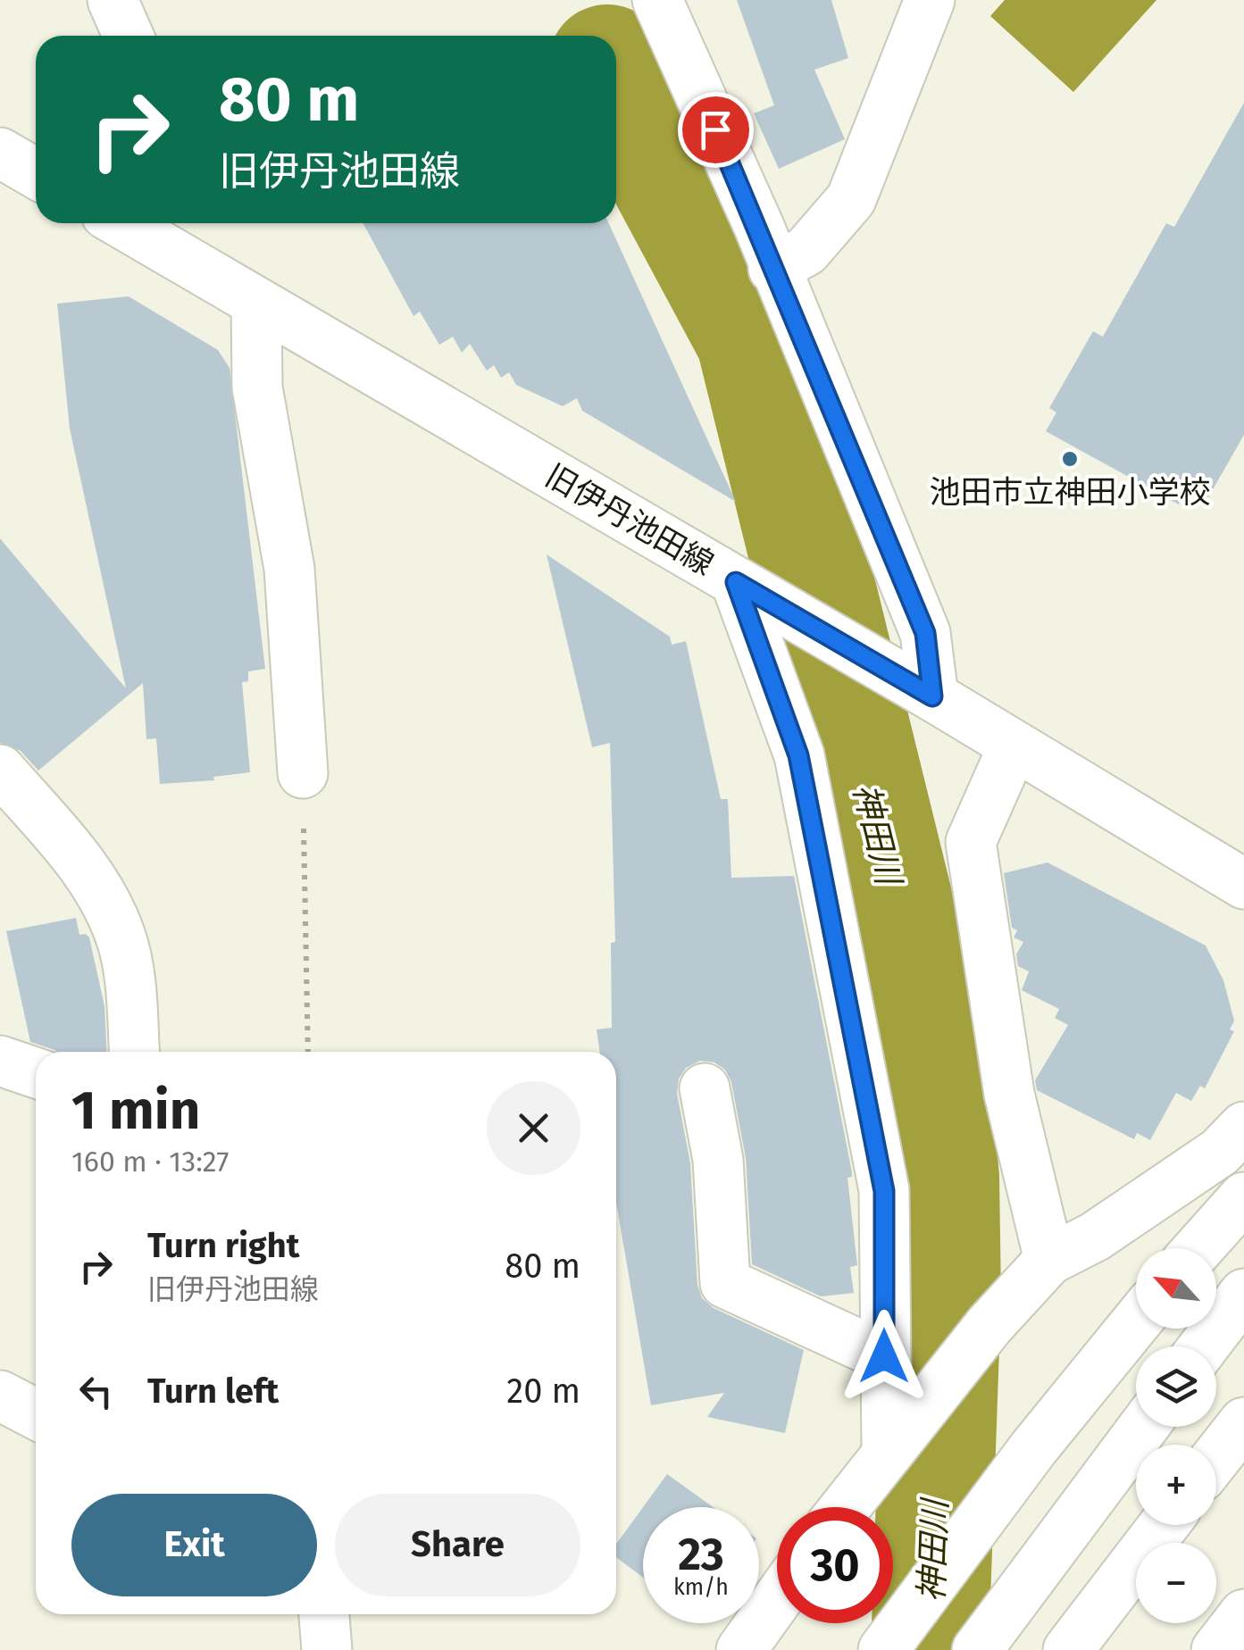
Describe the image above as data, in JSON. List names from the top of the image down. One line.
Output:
{"streets":{"main road":["旧伊丹池田線"]},"water":["神田川"],"places":["池田市立神田小学校"],"north":"top left","page":{"turn":["80 m","旧伊丹池田線"],"heading":["1 min","160 m · 13:27"],"list":[{"name":"Turn right","note":"旧伊丹池田線","value":"80 m"},{"name":"Turn left","value":"20 m"}],"map_buttons":["+","−"],"buttons":["Exit","Share"],"speed":"23 km/h","limit":"30"}}
